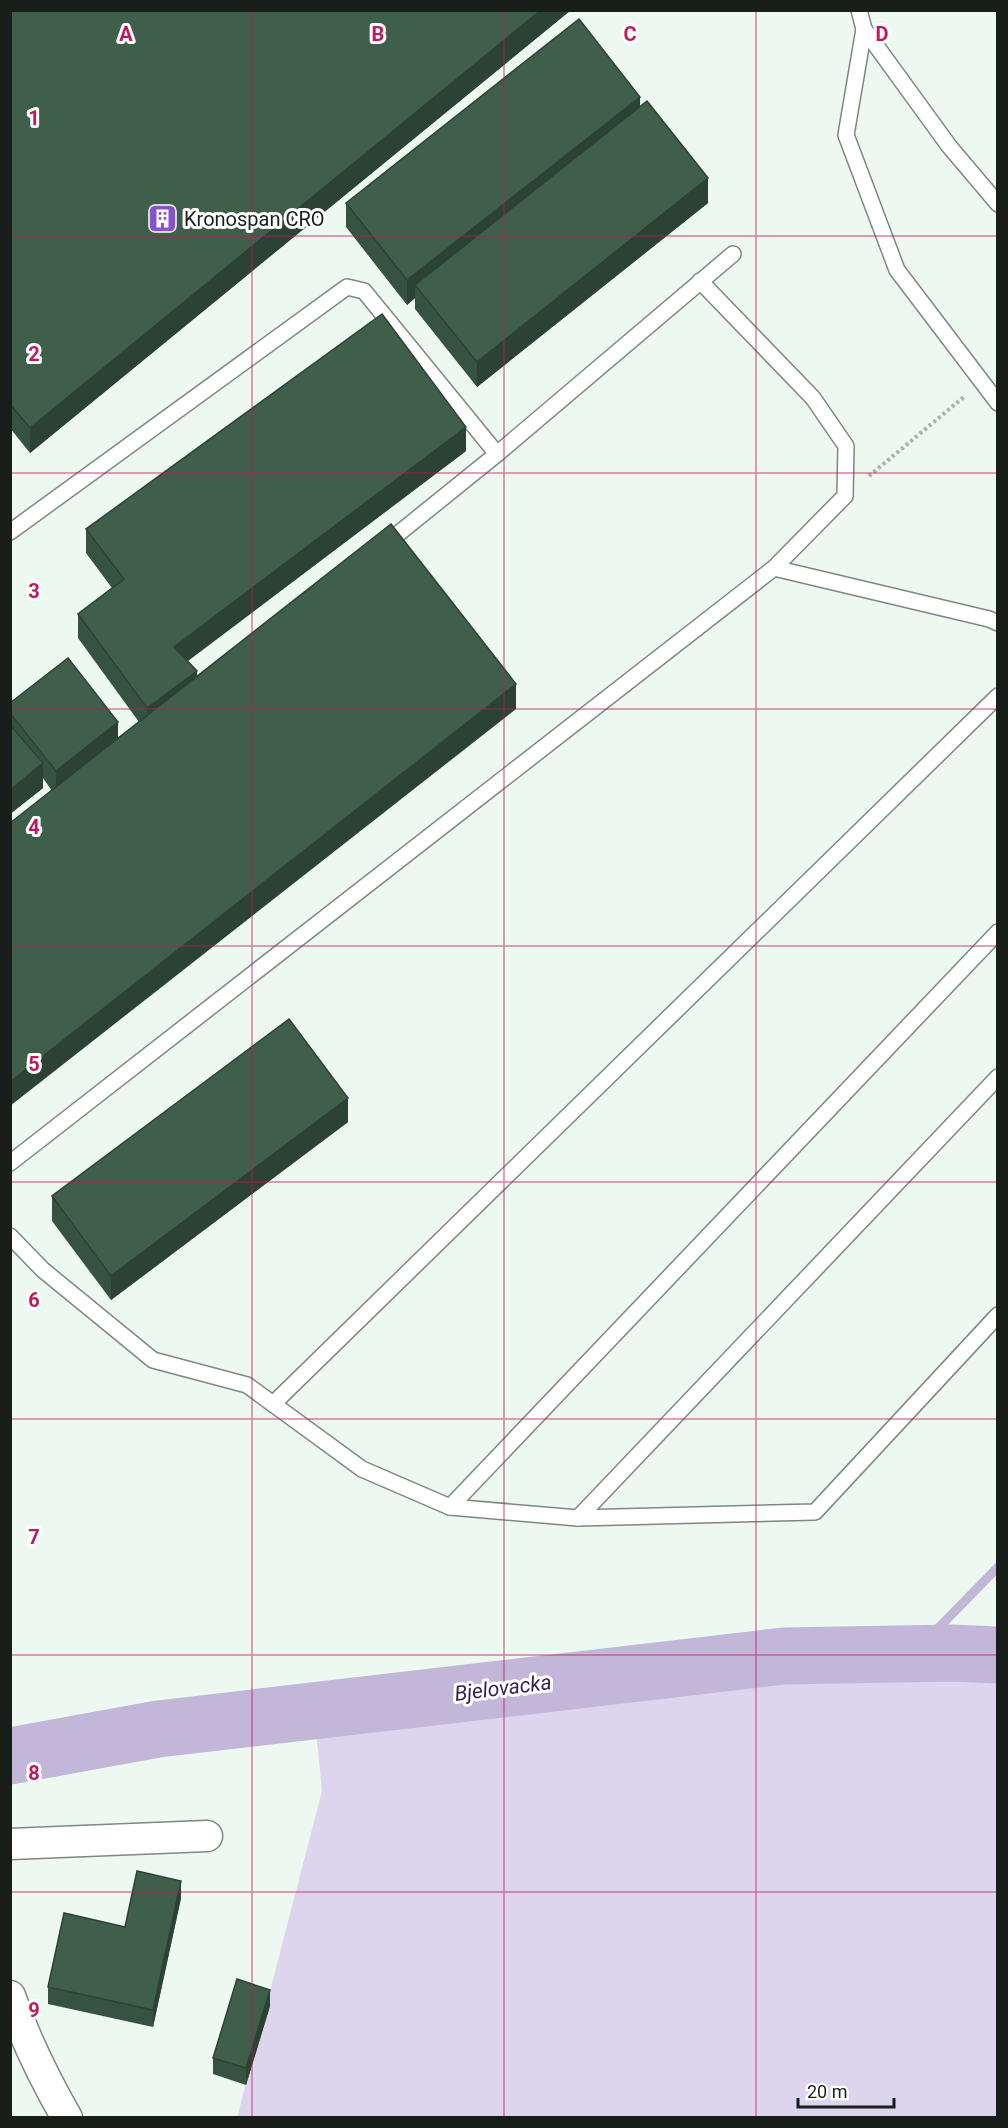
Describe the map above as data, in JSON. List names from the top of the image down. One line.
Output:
{"water":["Bjelovacka"],"places":{"building":["Kronospan CRO"]},"scale_bar":"20 m","grid":{"columns":["A","B","C","D"],"rows":["1","2","3","4","5","6","7","8","9"]}}
